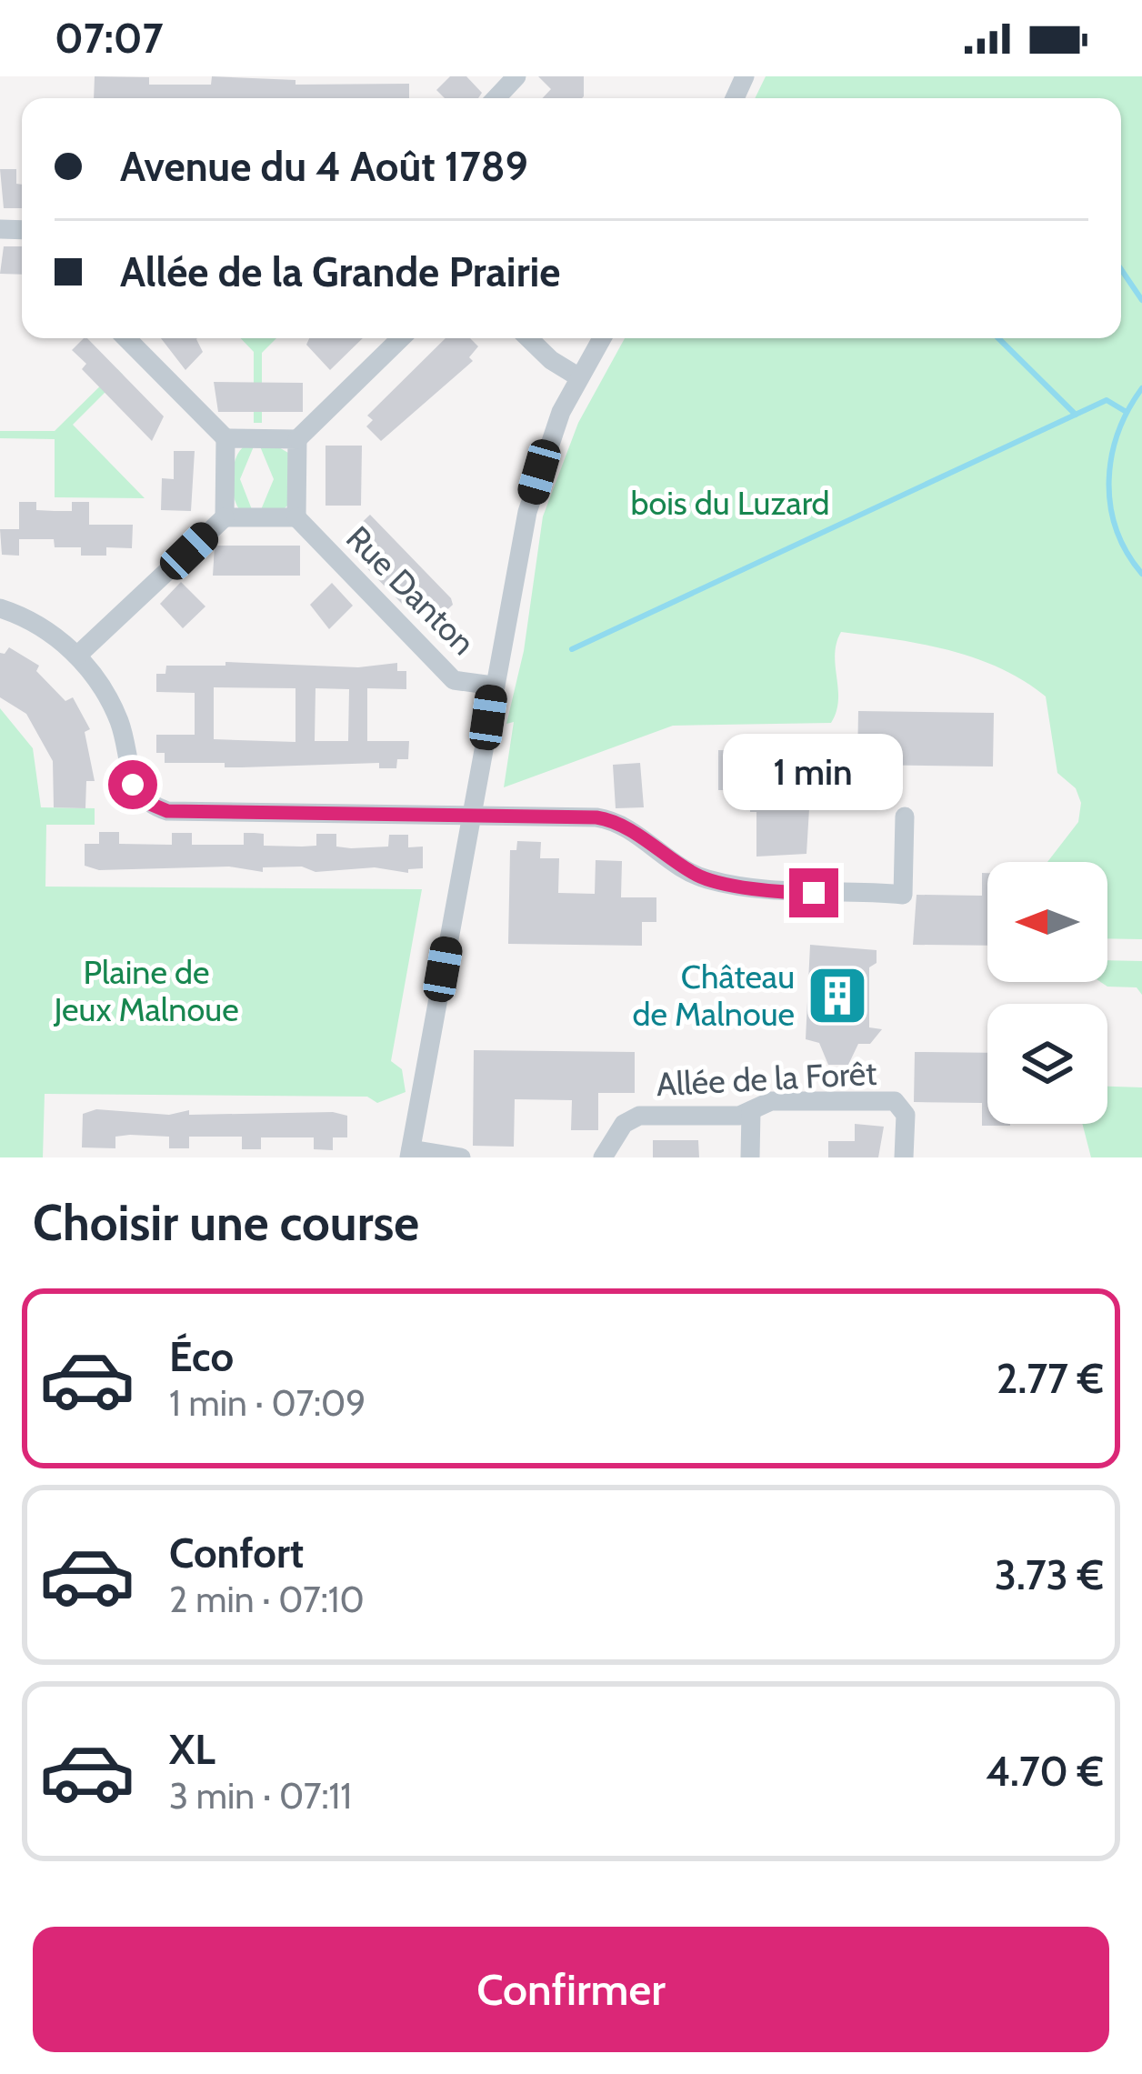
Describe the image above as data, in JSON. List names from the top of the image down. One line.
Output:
{"streets":{"street":["Rue Danton","Allée de la Forêt"]},"parks":["bois du Luzard","Plaine de Jeux Malnoue"],"places":{"building":["Château de Malnoue"]},"north":"left","page":{"status":"07:07","banner":["Avenue du 4 Août 1789","Allée de la Grande Prairie"],"bubble":"1 min","heading":"Choisir une course","list":[{"name":"Éco","note":"1 min · 07:09","value":"2.77 €"},{"name":"Confort","note":"2 min · 07:10","value":"3.73 €"},{"name":"XL","note":"3 min · 07:11","value":"4.70 €"}],"buttons":"Confirmer"}}
